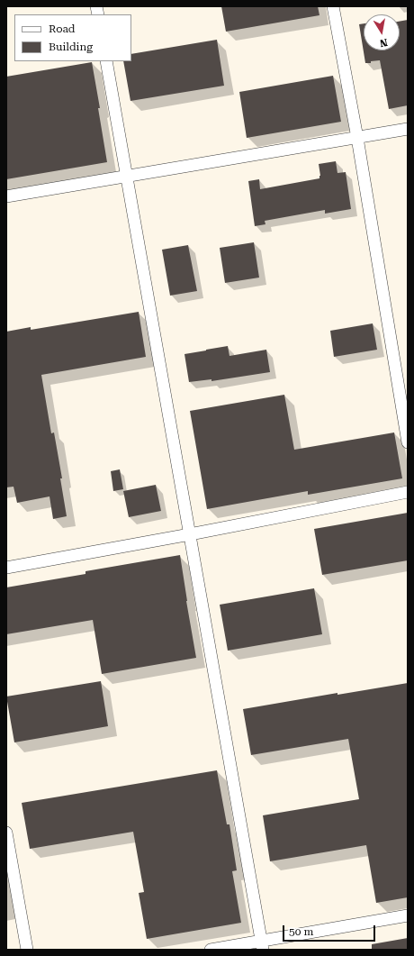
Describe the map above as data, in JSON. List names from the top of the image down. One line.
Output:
{"legend":["Road","Building"],"scale_bar":"50 m","north":"bottom"}
